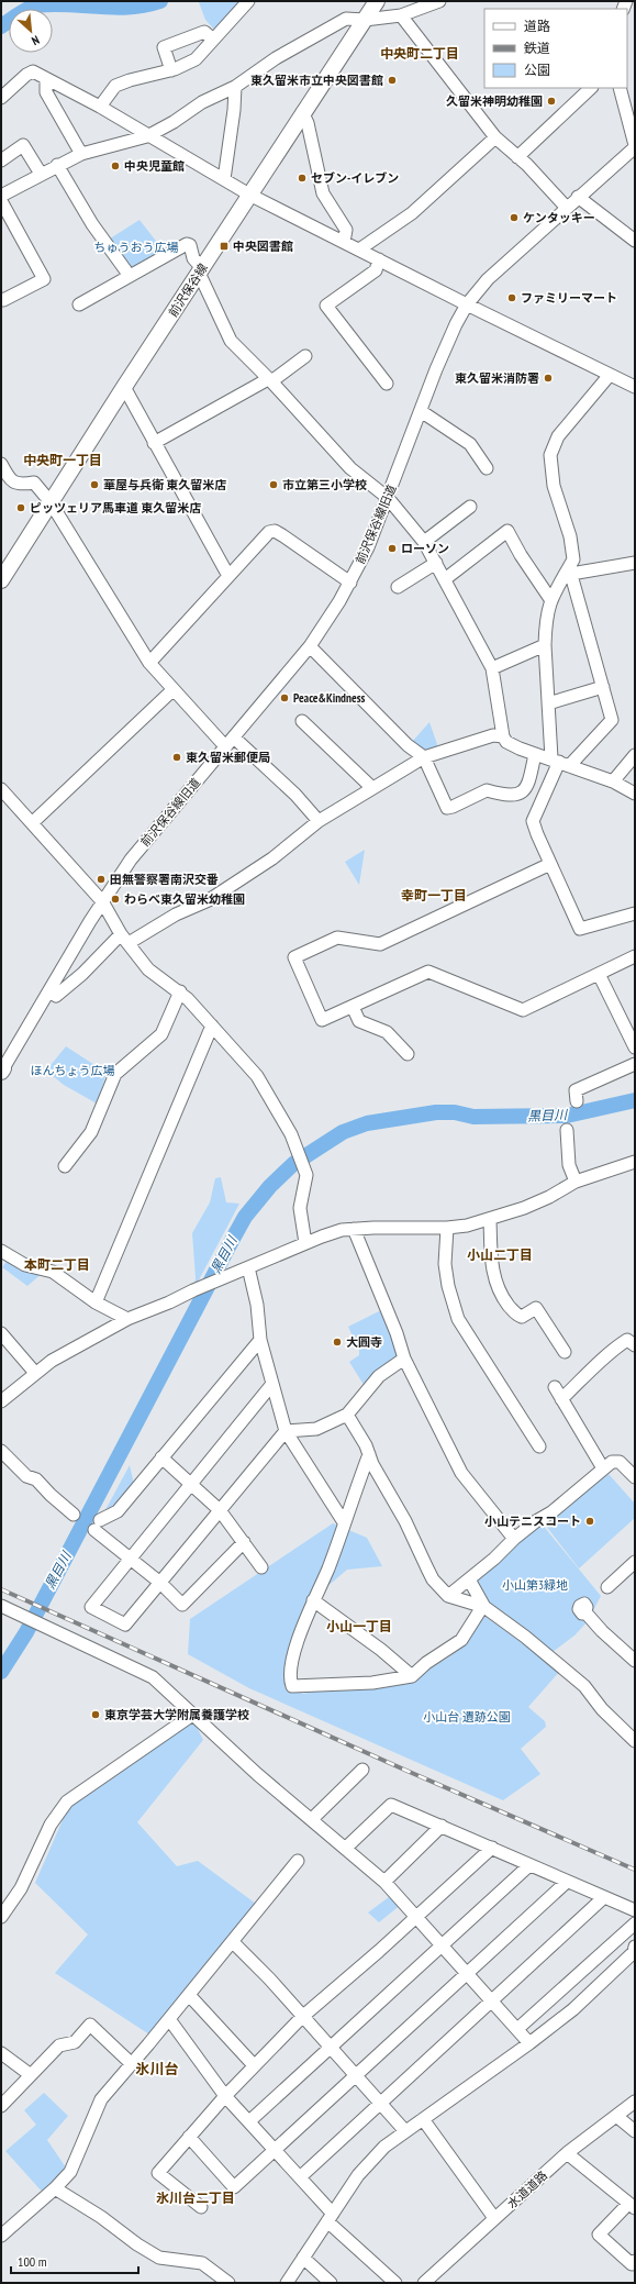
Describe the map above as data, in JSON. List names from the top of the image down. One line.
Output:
{"streets":{"main road":["前沢保谷線"],"street":["前沢保谷線旧道","水道道路"]},"districts":["中央町二丁目","中央町一丁目","幸町一丁目","小山二丁目","本町二丁目","小山一丁目","氷川台","氷川台二丁目"],"water":["黒目川"],"parks":["ちゅうおう広場","ほんちょう広場","小山第3緑地","小山台 遺跡公園"],"places":{"other":["東久留米市立中央図書館","久留米神明幼稚園","中央児童館","セブン-イレブン","ケンタッキー","ファミリーマート","東久留米消防署","華屋与兵衛 東久留米店","市立第三小学校","ピッツェリア馬車道 東久留米店","ローソン","Peace&Kindness","東久留米郵便局","田無警察署南沢交番","わらべ東久留米幼稚園","大圓寺","小山テニスコート","東京学芸大学附属養護学校"],"transit":["中央図書館"]},"legend":["道路","鉄道","公園"],"scale_bar":"100 m","north":"bottom right"}
